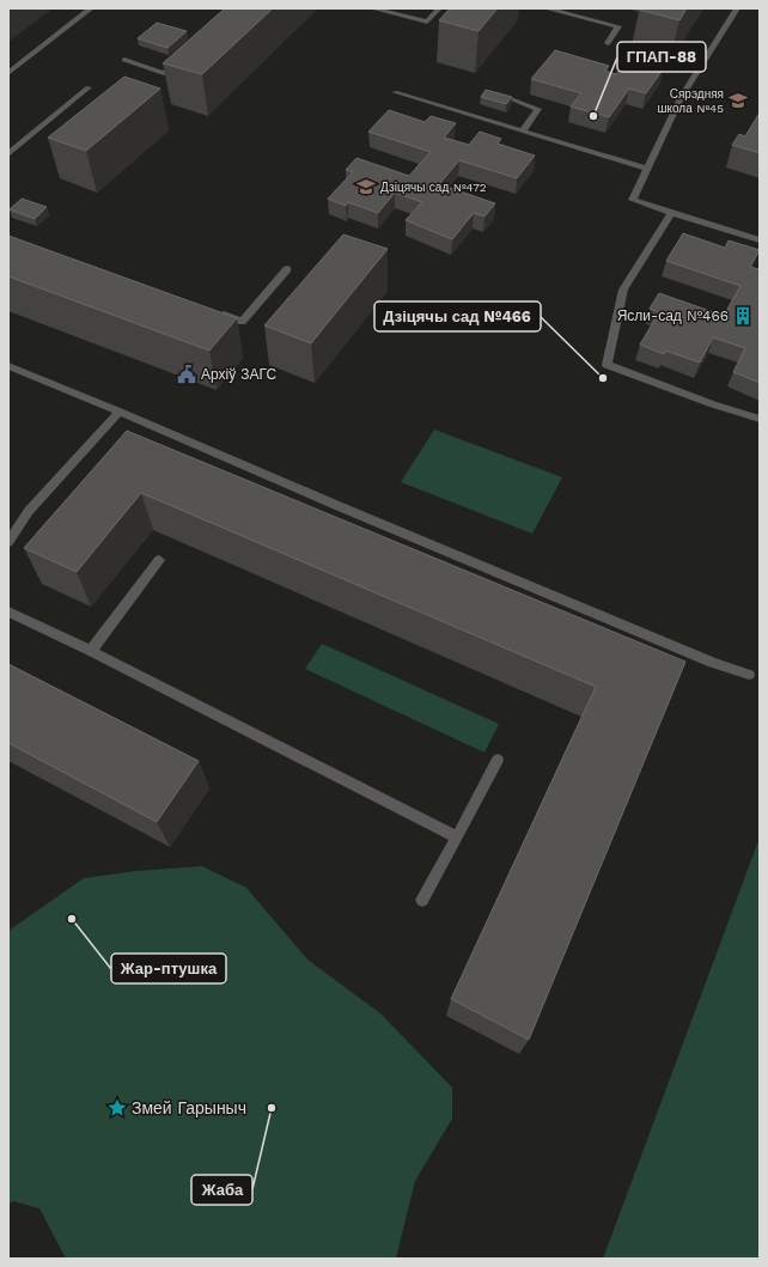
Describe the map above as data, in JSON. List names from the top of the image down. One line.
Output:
{"places":{"school or university":["Сярэдняя школа №45","Дзіцячы сад №472"],"other":["ГПАП-88","Дзіцячы сад №466","Жар-птушка","Жаба"],"building":["Ясли-сад №466"],"public building":["Архіў ЗАГС"],"place":["Змей Гарыныч"]}}
